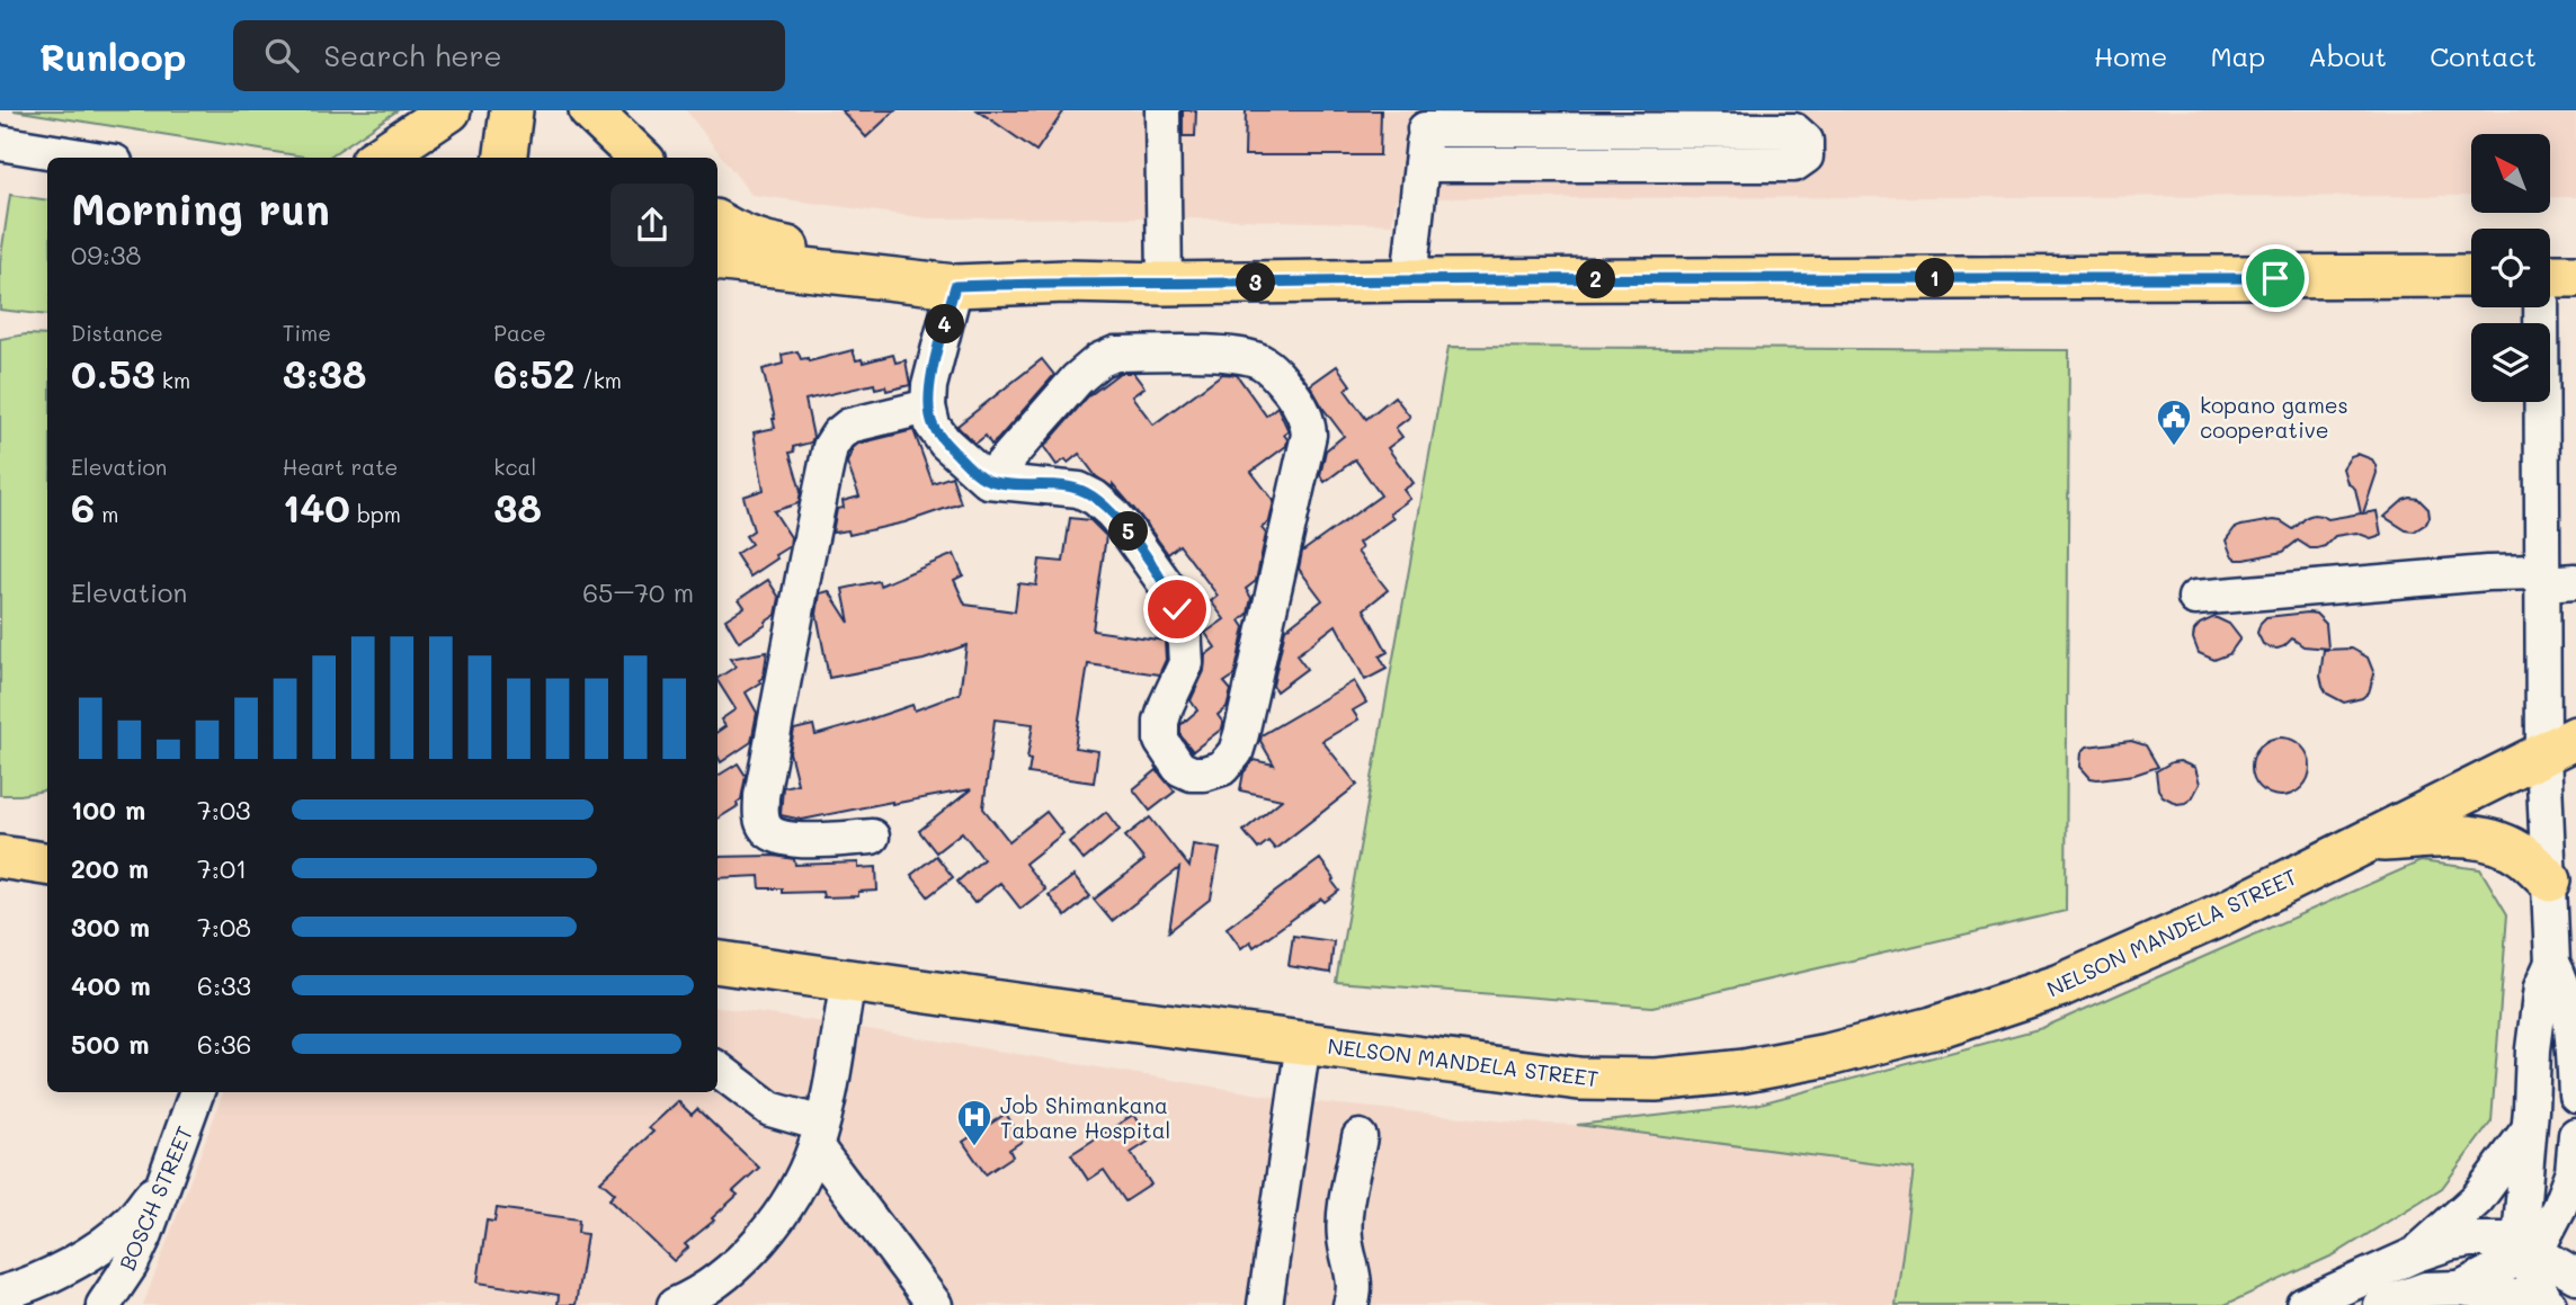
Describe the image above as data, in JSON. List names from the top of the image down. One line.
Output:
{"streets":{"main road":["NELSON MANDELA STREET"],"street":["BOSCH STREET"]},"places":{"public building":["kopano games cooperative"],"hospital":["Job Shimankana Tabane Hospital"]},"north":"top left","page":{"header":"Runloop","search":"Search here","nav":["Home","Map","About","Contact"],"heading":["Morning run","09:38"],"pins":["1","2","3","4","5"],"stats":[["Distance","0.53 km"],["Time","3:38"],["Pace","6:52 /km"],["Elevation","6 m"],["Heart rate","140 bpm"],["kcal","38"]],"chart":["Elevation","65–70 m"],"list":[{"name":"100 m","note":"7:03"},{"name":"200 m","note":"7:01"},{"name":"300 m","note":"7:08"},{"name":"400 m","note":"6:33"},{"name":"500 m","note":"6:36"}]}}
